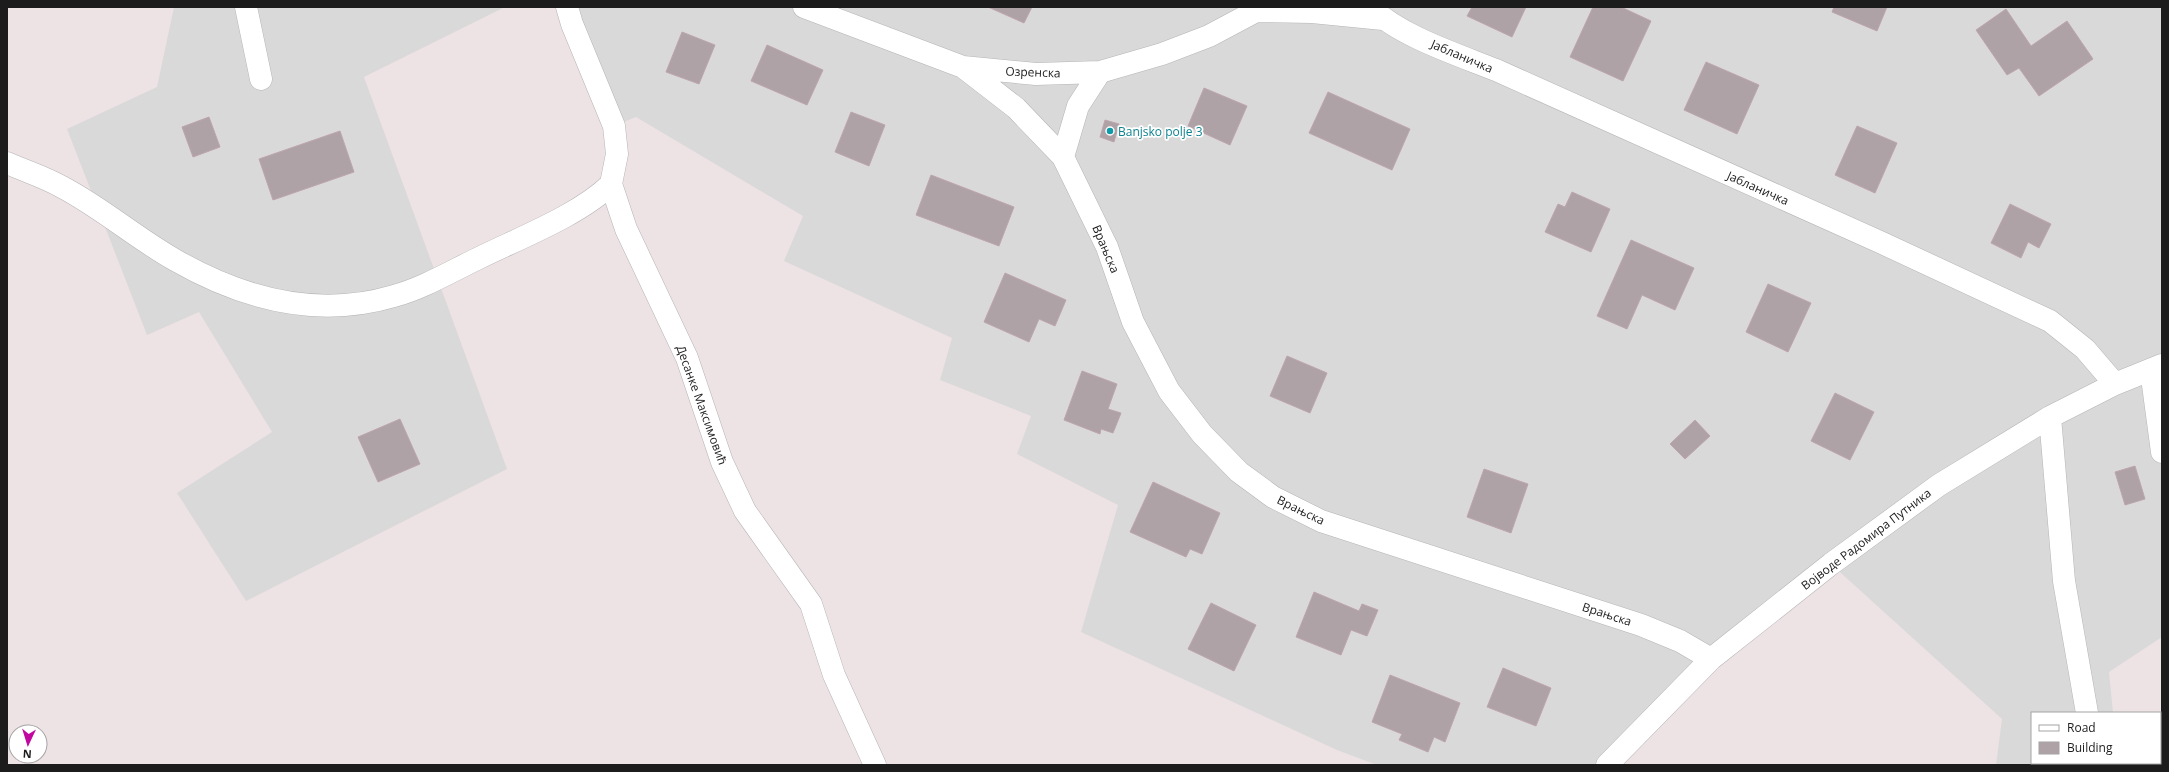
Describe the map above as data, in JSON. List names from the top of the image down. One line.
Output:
{"streets":{"street":["Јабланичка","Озренска","Врањска","Десанке Максимовић","Војводе Радомира Путника"]},"crossings":[["Јабланичка","Војводе Радомира Путника"],["Озренска","Врањска"],["Врањска","Војводе Радомира Путника"]],"places":["Banjsko polje 3"],"legend":["Road","Building"],"north":"bottom"}
